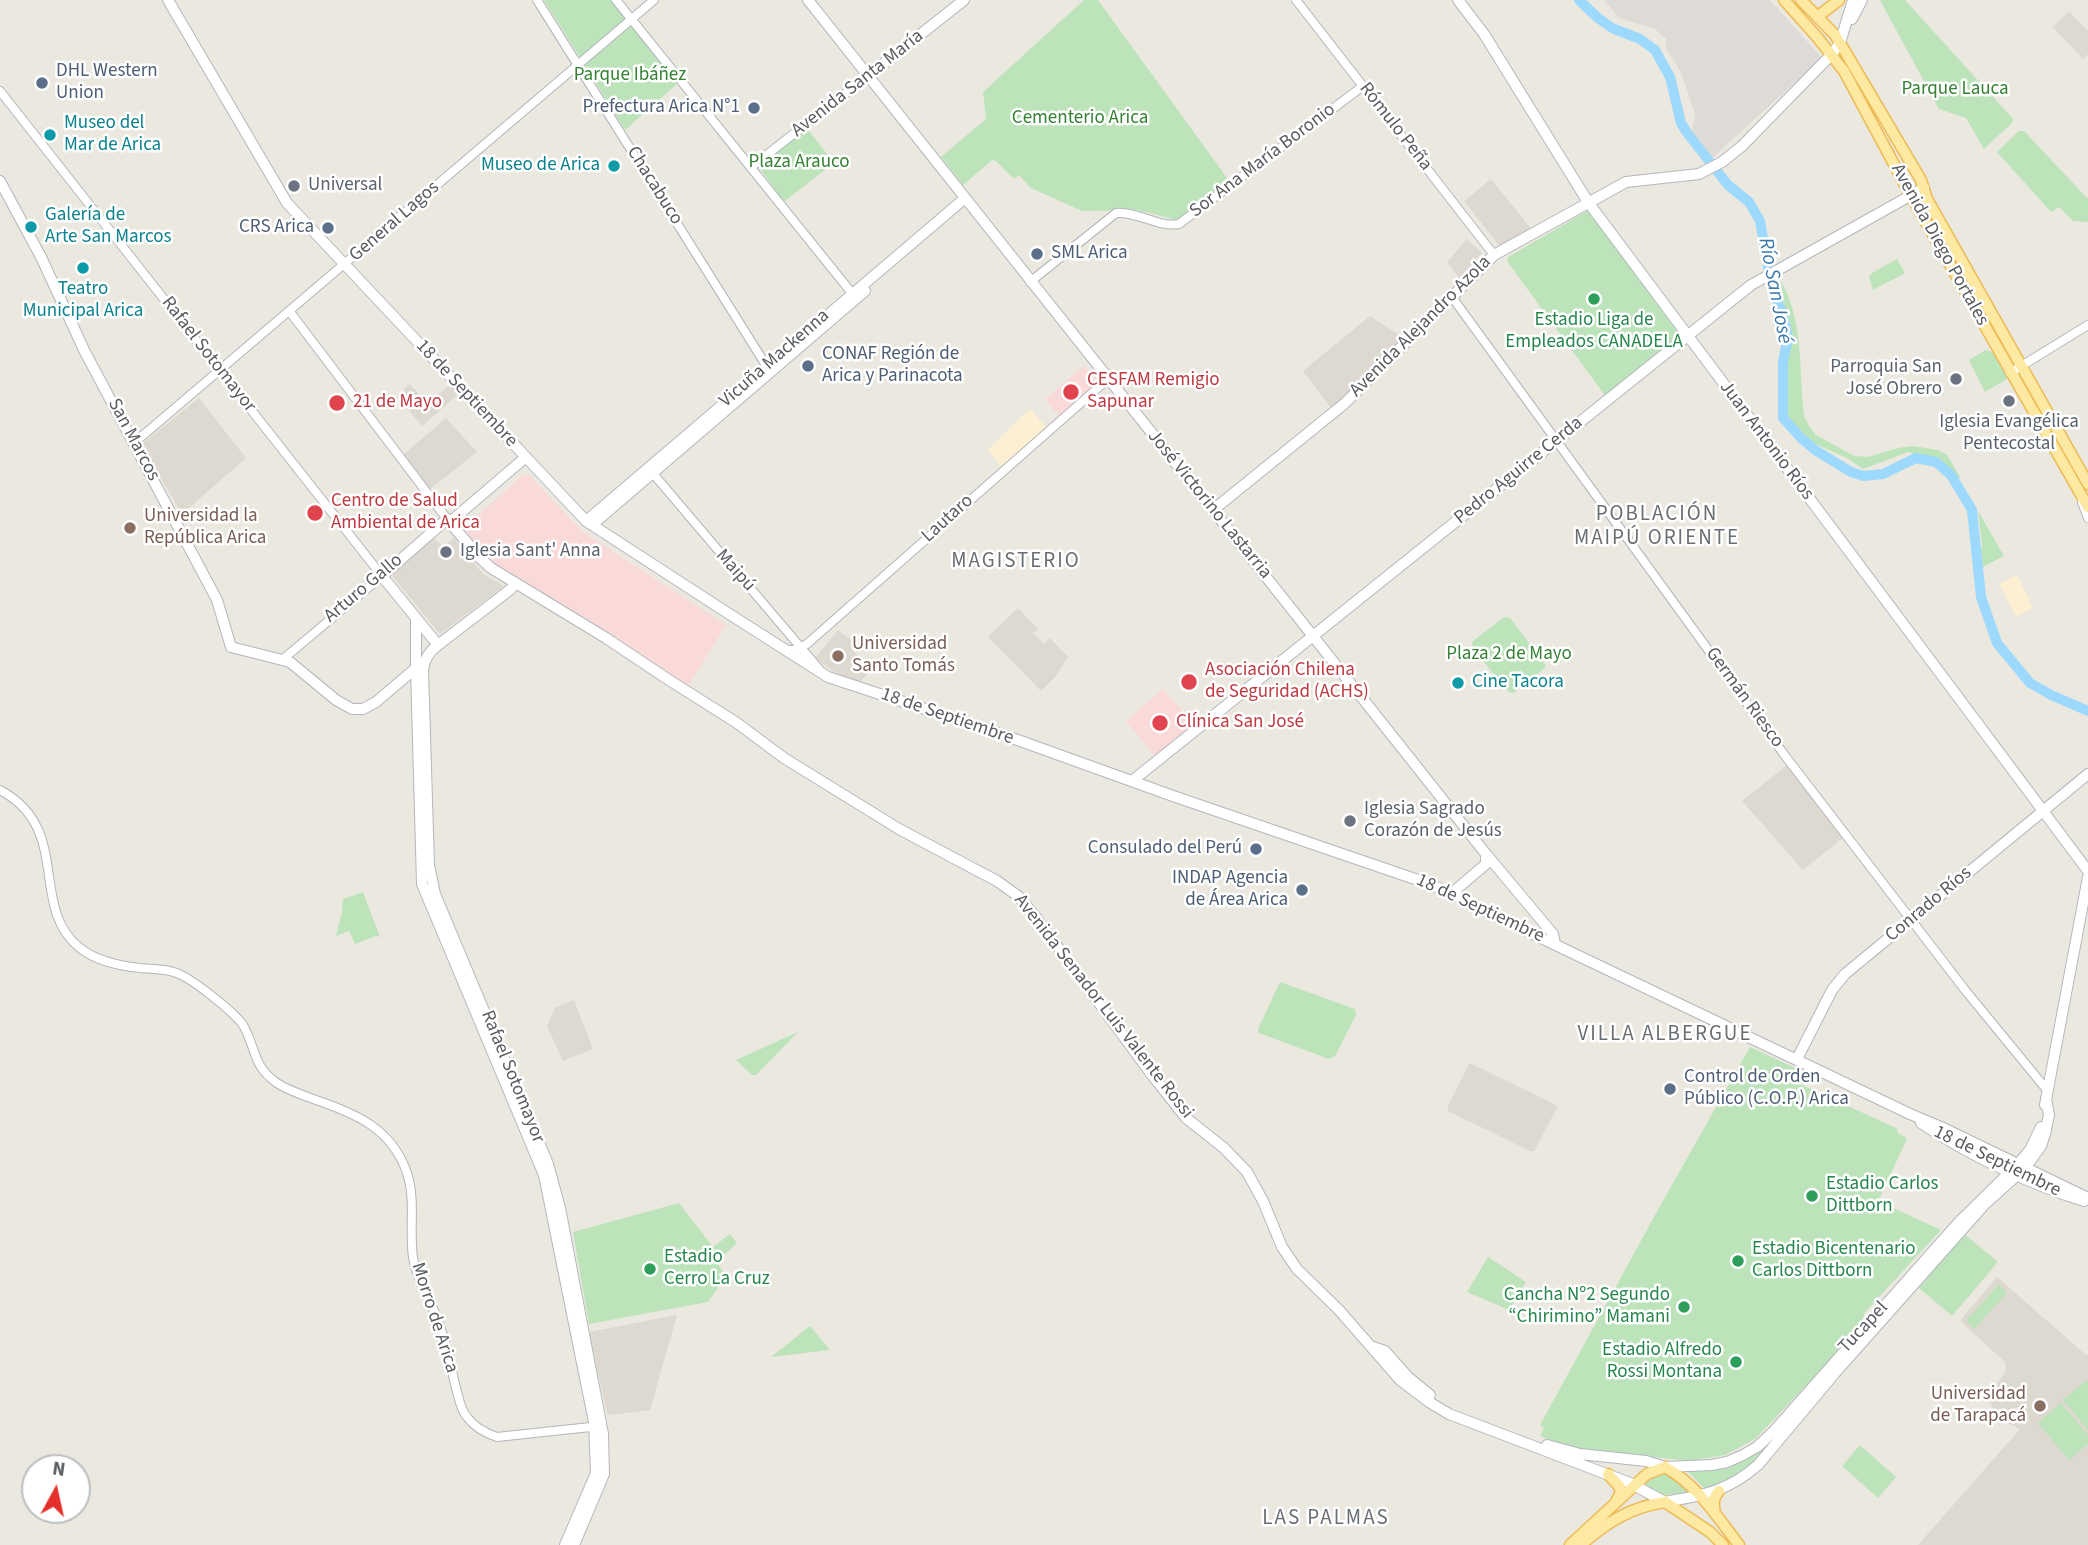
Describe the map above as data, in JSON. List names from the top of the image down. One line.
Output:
{"streets":{"main road":["Avenida Santa María","Avenida Diego Portales","Avenida Alejandro Azola","Rafael Sotomayor","Vicuña Mackenna","18 de Septiembre","San Marcos","Juan Antonio Ríos","Pedro Aguirre Cerda","José Victorino Lastarria","Arturo Gallo","Conrado Ríos","Avenida Senador Luis Valente Rossi","Tucapel"],"street":["Rómulo Peña","Sor Ana María Boronio","Chacabuco","General Lagos","Lautaro","Maipú","Germán Riesco","Morro de Arica"]},"crossings":[["Avenida Santa María","José Victorino Lastarria"],["Rómulo Peña","Sor Ana María Boronio"],["Rómulo Peña","Avenida Alejandro Azola"],["Sor Ana María Boronio","José Victorino Lastarria"],["Chacabuco","General Lagos"],["Chacabuco","Vicuña Mackenna"],["General Lagos","Rafael Sotomayor"],["General Lagos","18 de Septiembre"],["General Lagos","San Marcos"],["Avenida Diego Portales","Avenida Alejandro Azola"],["Avenida Diego Portales","Pedro Aguirre Cerda"],["Avenida Alejandro Azola","Juan Antonio Ríos"],["Avenida Alejandro Azola","José Victorino Lastarria"],["Avenida Alejandro Azola","Germán Riesco"],["Rafael Sotomayor","San Marcos"],["Rafael Sotomayor","Arturo Gallo"],["Rafael Sotomayor","Morro de Arica"],["Vicuña Mackenna","18 de Septiembre"],["Vicuña Mackenna","José Victorino Lastarria"],["Vicuña Mackenna","Maipú"],["18 de Septiembre","Pedro Aguirre Cerda"],["18 de Septiembre","José Victorino Lastarria"],["18 de Septiembre","Maipú"],["18 de Septiembre","Arturo Gallo"],["18 de Septiembre","Conrado Ríos"],["18 de Septiembre","Tucapel"],["San Marcos","Arturo Gallo"],["Juan Antonio Ríos","Pedro Aguirre Cerda"],["Juan Antonio Ríos","Conrado Ríos"],["Pedro Aguirre Cerda","José Victorino Lastarria"],["Pedro Aguirre Cerda","Germán Riesco"],["José Victorino Lastarria","Lautaro"],["Lautaro","Maipú"],["Germán Riesco","Conrado Ríos"],["Germán Riesco","Tucapel"],["Avenida Senador Luis Valente Rossi","Tucapel"]],"districts":["POBLACIÓN MAIPÚ ORIENTE","MAGISTERIO","VILLA ALBERGUE","LAS PALMAS"],"water":["Río San José"],"parks":["Parque Ibáñez","Parque Lauca","Cementerio Arica","Plaza Arauco","Plaza 2 de Mayo"],"places":["DHL Western Union","Prefectura Arica N°1","Museo del Mar de Arica","Museo de Arica","Universal","Galería de Arte San Marcos","CRS Arica","SML Arica","Teatro Municipal Arica","Estadio Liga de Empleados CANADELA","CONAF Región de Arica y Parinacota","Parroquia San José Obrero","CESFAM Remigio Sapunar","Iglesia Evangélica Pentecostal","21 de Mayo","Centro de Salud Ambiental de Arica","Universidad la República Arica","Iglesia Sant' Anna","Universidad Santo Tomás","Asociación Chilena de Seguridad (ACHS)","Cine Tacora","Clínica San José","Iglesia Sagrado Corazón de Jesús","Consulado del Perú","INDAP Agencia de Área Arica","Control de Orden Público (C.O.P.) Arica","Estadio Carlos Dittborn","Estadio Bicentenario Carlos Dittborn","Estadio Cerro La Cruz","Cancha Nº2 Segundo “Chirimino” Mamani","Estadio Alfredo Rossi Montana","Universidad de Tarapacá"],"north":"top"}
